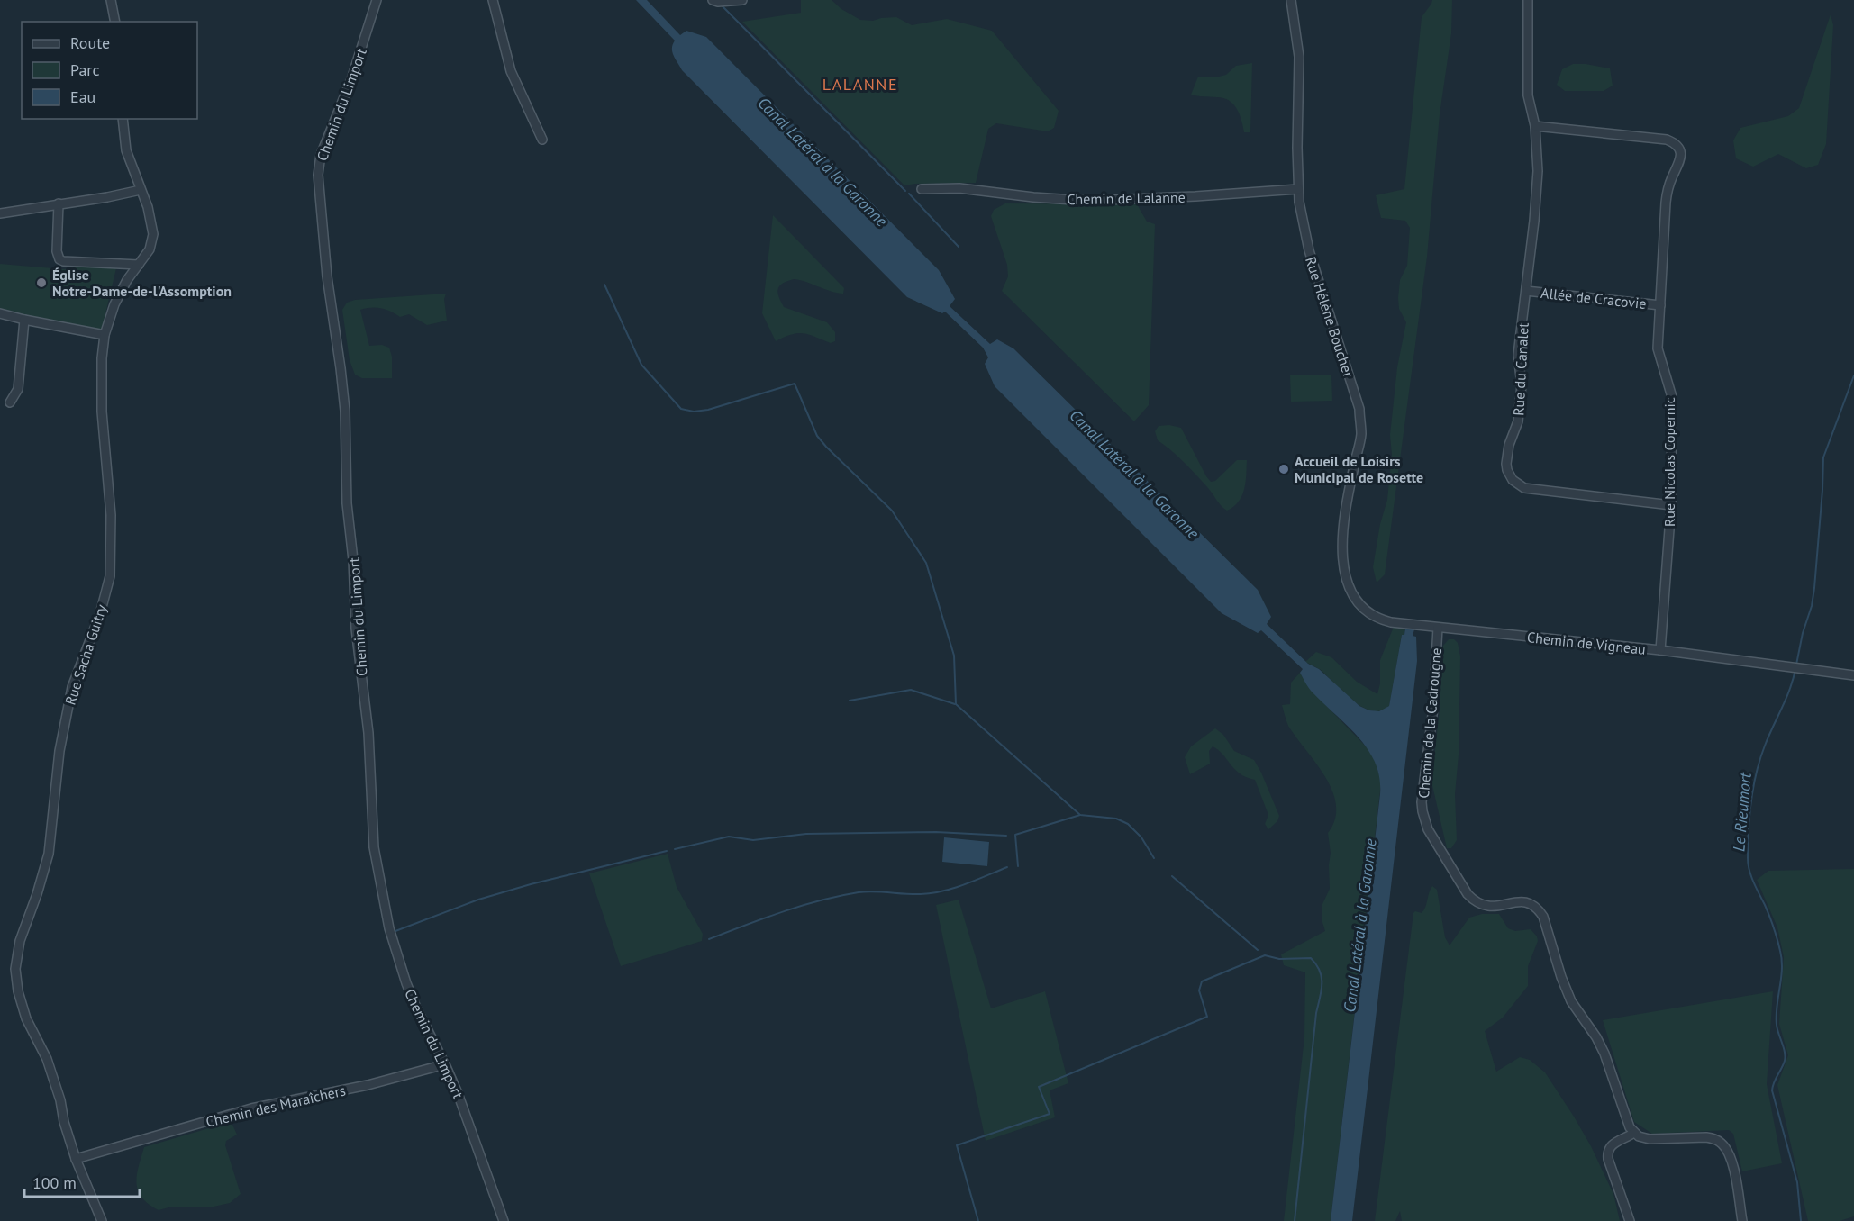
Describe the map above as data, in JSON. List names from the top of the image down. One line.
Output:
{"streets":{"street":["Chemin du Limport","Chemin de Lalanne","Allée de Cracovie","Rue Hélène Boucher","Rue du Canalet","Rue Nicolas Copernic","Chemin de Vigneau","Rue Sacha Guitry","Chemin de la Cadrougne","Chemin des Maraîchers"]},"crossings":[["Chemin du Limport","Chemin des Maraîchers"],["Chemin de Lalanne","Rue Hélène Boucher"],["Allée de Cracovie","Rue du Canalet"],["Allée de Cracovie","Rue Nicolas Copernic"],["Rue Hélène Boucher","Chemin de Vigneau"],["Rue du Canalet","Rue Nicolas Copernic"],["Rue Nicolas Copernic","Chemin de Vigneau"],["Chemin de Vigneau","Chemin de la Cadrougne"],["Rue Sacha Guitry","Chemin des Maraîchers"]],"districts":["LALANNE"],"water":["Canal Latéral à la Garonne","Le Rieumort"],"places":["Église Notre-Dame-de-l'Assomption","Accueil de Loisirs Municipal de Rosette"],"legend":["Route","Parc","Eau"],"scale_bar":"100 m"}
